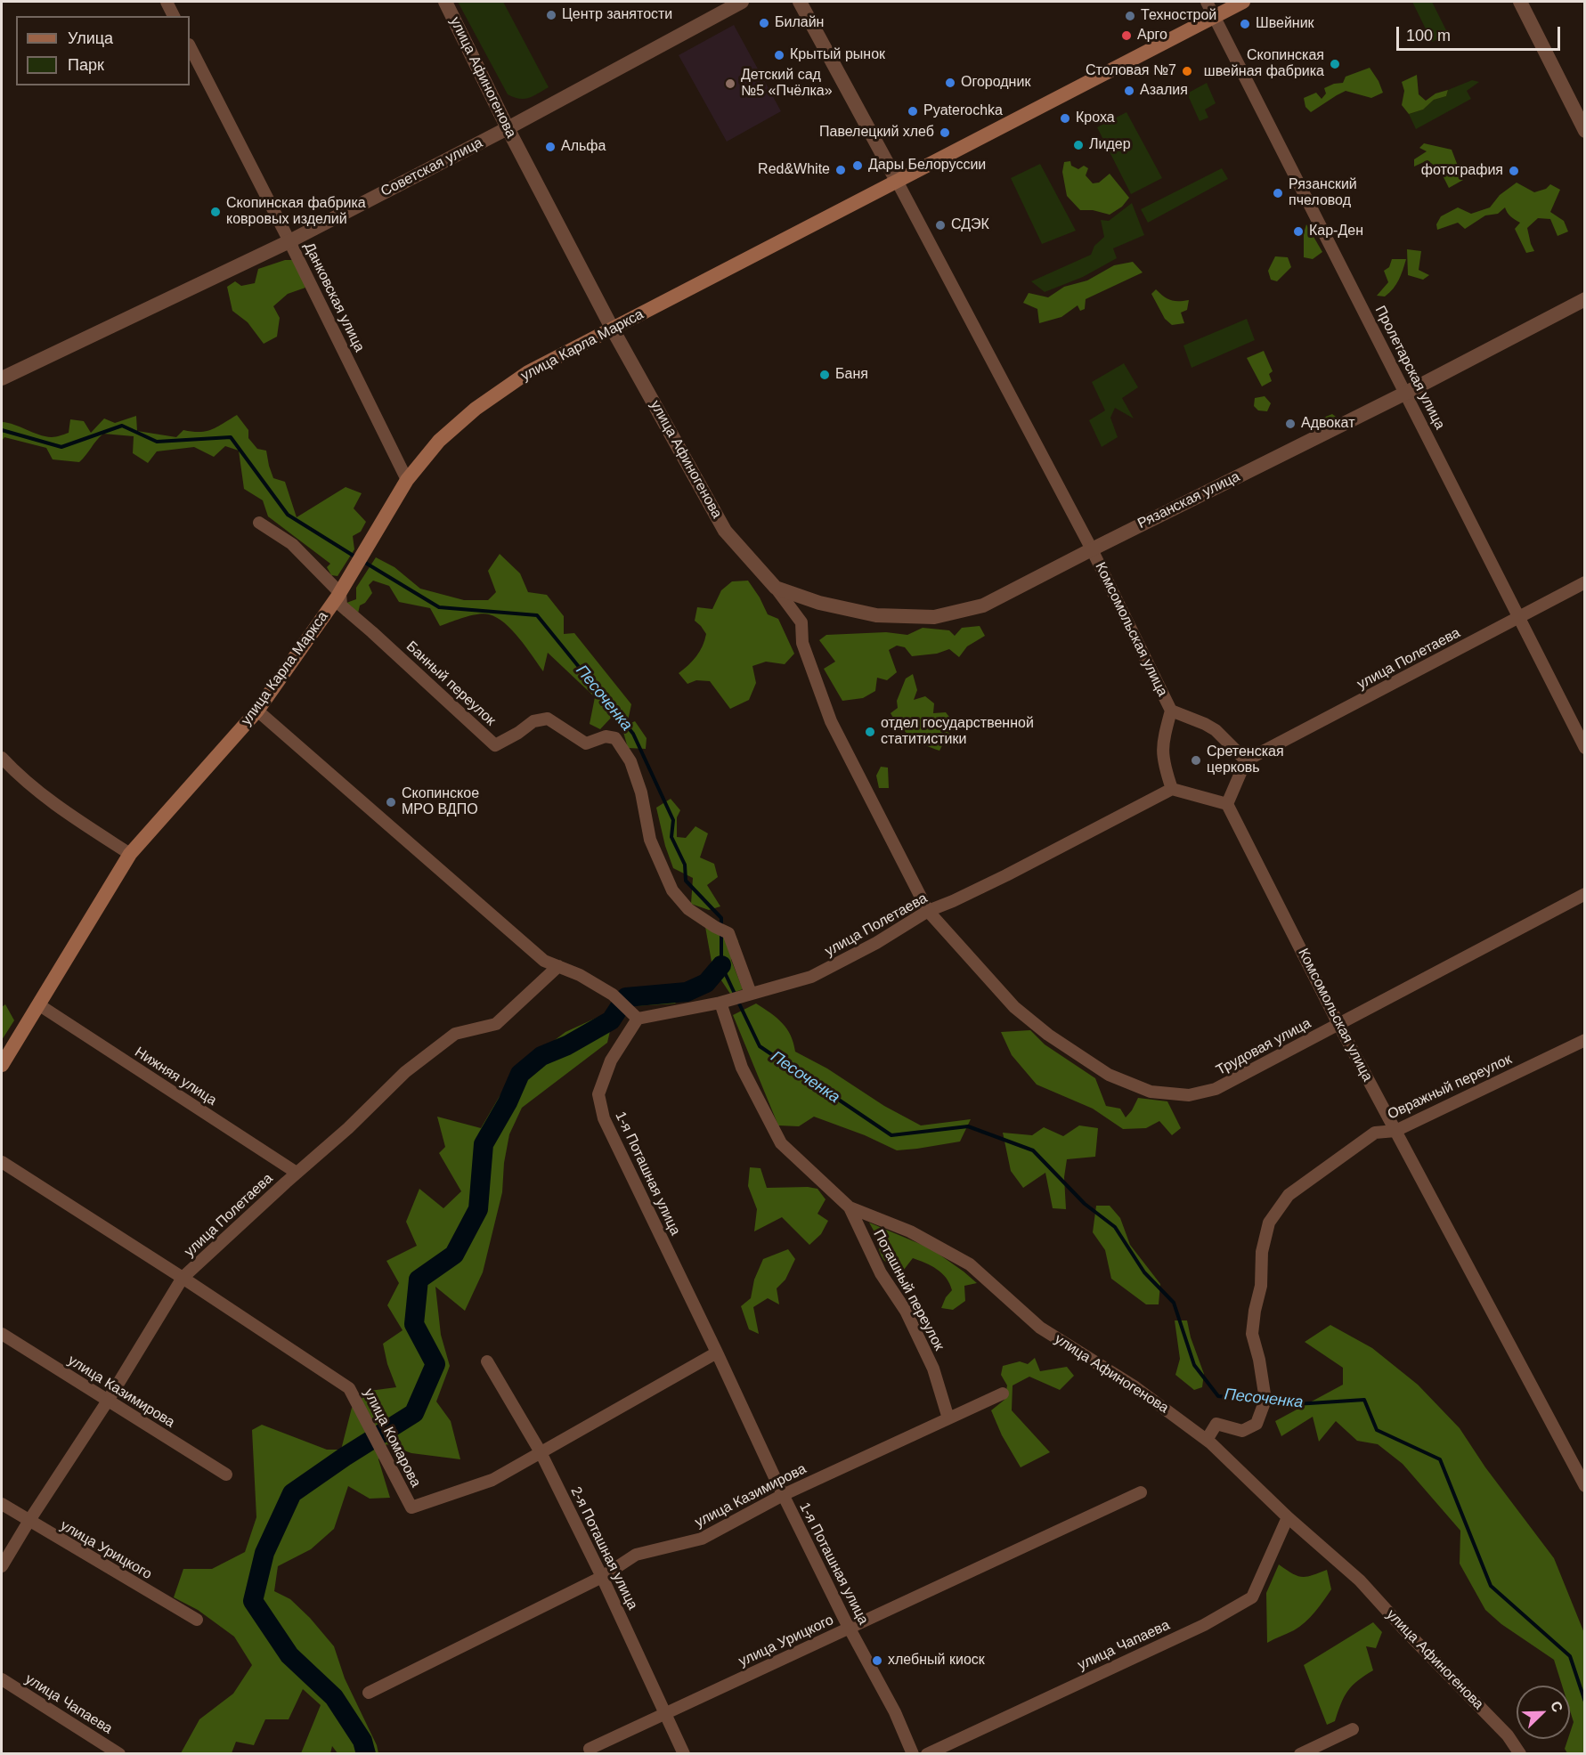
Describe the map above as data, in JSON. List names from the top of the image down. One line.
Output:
{"streets":{"main road":["улица Карла Маркса"],"street":["улица Афиногенова","Советская улица","Данковская улица","Пролетарская улица","Рязанская улица","Комсомольская улица","улица Полетаева","Банный переулок","Трудовая улица","Нижняя улица","Овражный переулок","1-я Поташная улица","Поташный переулок","улица Казимирова","улица Комарова","2-я Поташная улица","улица Урицкого","улица Чапаева"]},"crossings":[["улица Афиногенова","Советская улица"],["улица Афиногенова","улица Карла Маркса"],["улица Афиногенова","Рязанская улица"],["улица Афиногенова","улица Полетаева"],["улица Афиногенова","Трудовая улица"],["улица Афиногенова","Овражный переулок"],["улица Афиногенова","Поташный переулок"],["улица Афиногенова","улица Чапаева"],["Советская улица","Данковская улица"],["Данковская улица","улица Карла Маркса"],["улица Карла Маркса","Пролетарская улица"],["улица Карла Маркса","Комсомольская улица"],["улица Карла Маркса","Банный переулок"],["улица Карла Маркса","Нижняя улица"],["Пролетарская улица","Рязанская улица"],["Пролетарская улица","улица Полетаева"],["Рязанская улица","Комсомольская улица"],["Комсомольская улица","улица Полетаева"],["Комсомольская улица","Трудовая улица"],["Комсомольская улица","Овражный переулок"],["улица Полетаева","Банный переулок"],["улица Полетаева","Трудовая улица"],["улица Полетаева","Нижняя улица"],["улица Полетаева","1-я Поташная улица"],["улица Полетаева","улица Казимирова"],["улица Полетаева","улица Комарова"],["улица Полетаева","улица Урицкого"],["1-я Поташная улица","улица Казимирова"],["1-я Поташная улица","улица Комарова"],["1-я Поташная улица","улица Урицкого"],["Поташный переулок","улица Казимирова"],["улица Казимирова","2-я Поташная улица"],["улица Комарова","2-я Поташная улица"],["2-я Поташная улица","улица Урицкого"]],"water":["Песоченка"],"places":["Центр занятости","Технострой","Билайн","Швейник","Арго","Крытый рынок","Скопинская швейная фабрика","Столовая №7","Огородник","Детский сад №5 «Пчёлка»","Азалия","Pyaterochka","Кроха","Павелецкий хлеб","Лидер","Альфа","Дары Белоруссии","Red&White","фотография","Рязанский пчеловод","Скопинская фабрика ковровых изделий","СДЭК","Кар-Ден","Баня","Адвокат","отдел государственной статитистики","Сретенская церковь","Скопинское МРО ВДПО","хлебный киоск"],"legend":["Улица","Парк"],"scale_bar":"100 m","north":"top right"}
